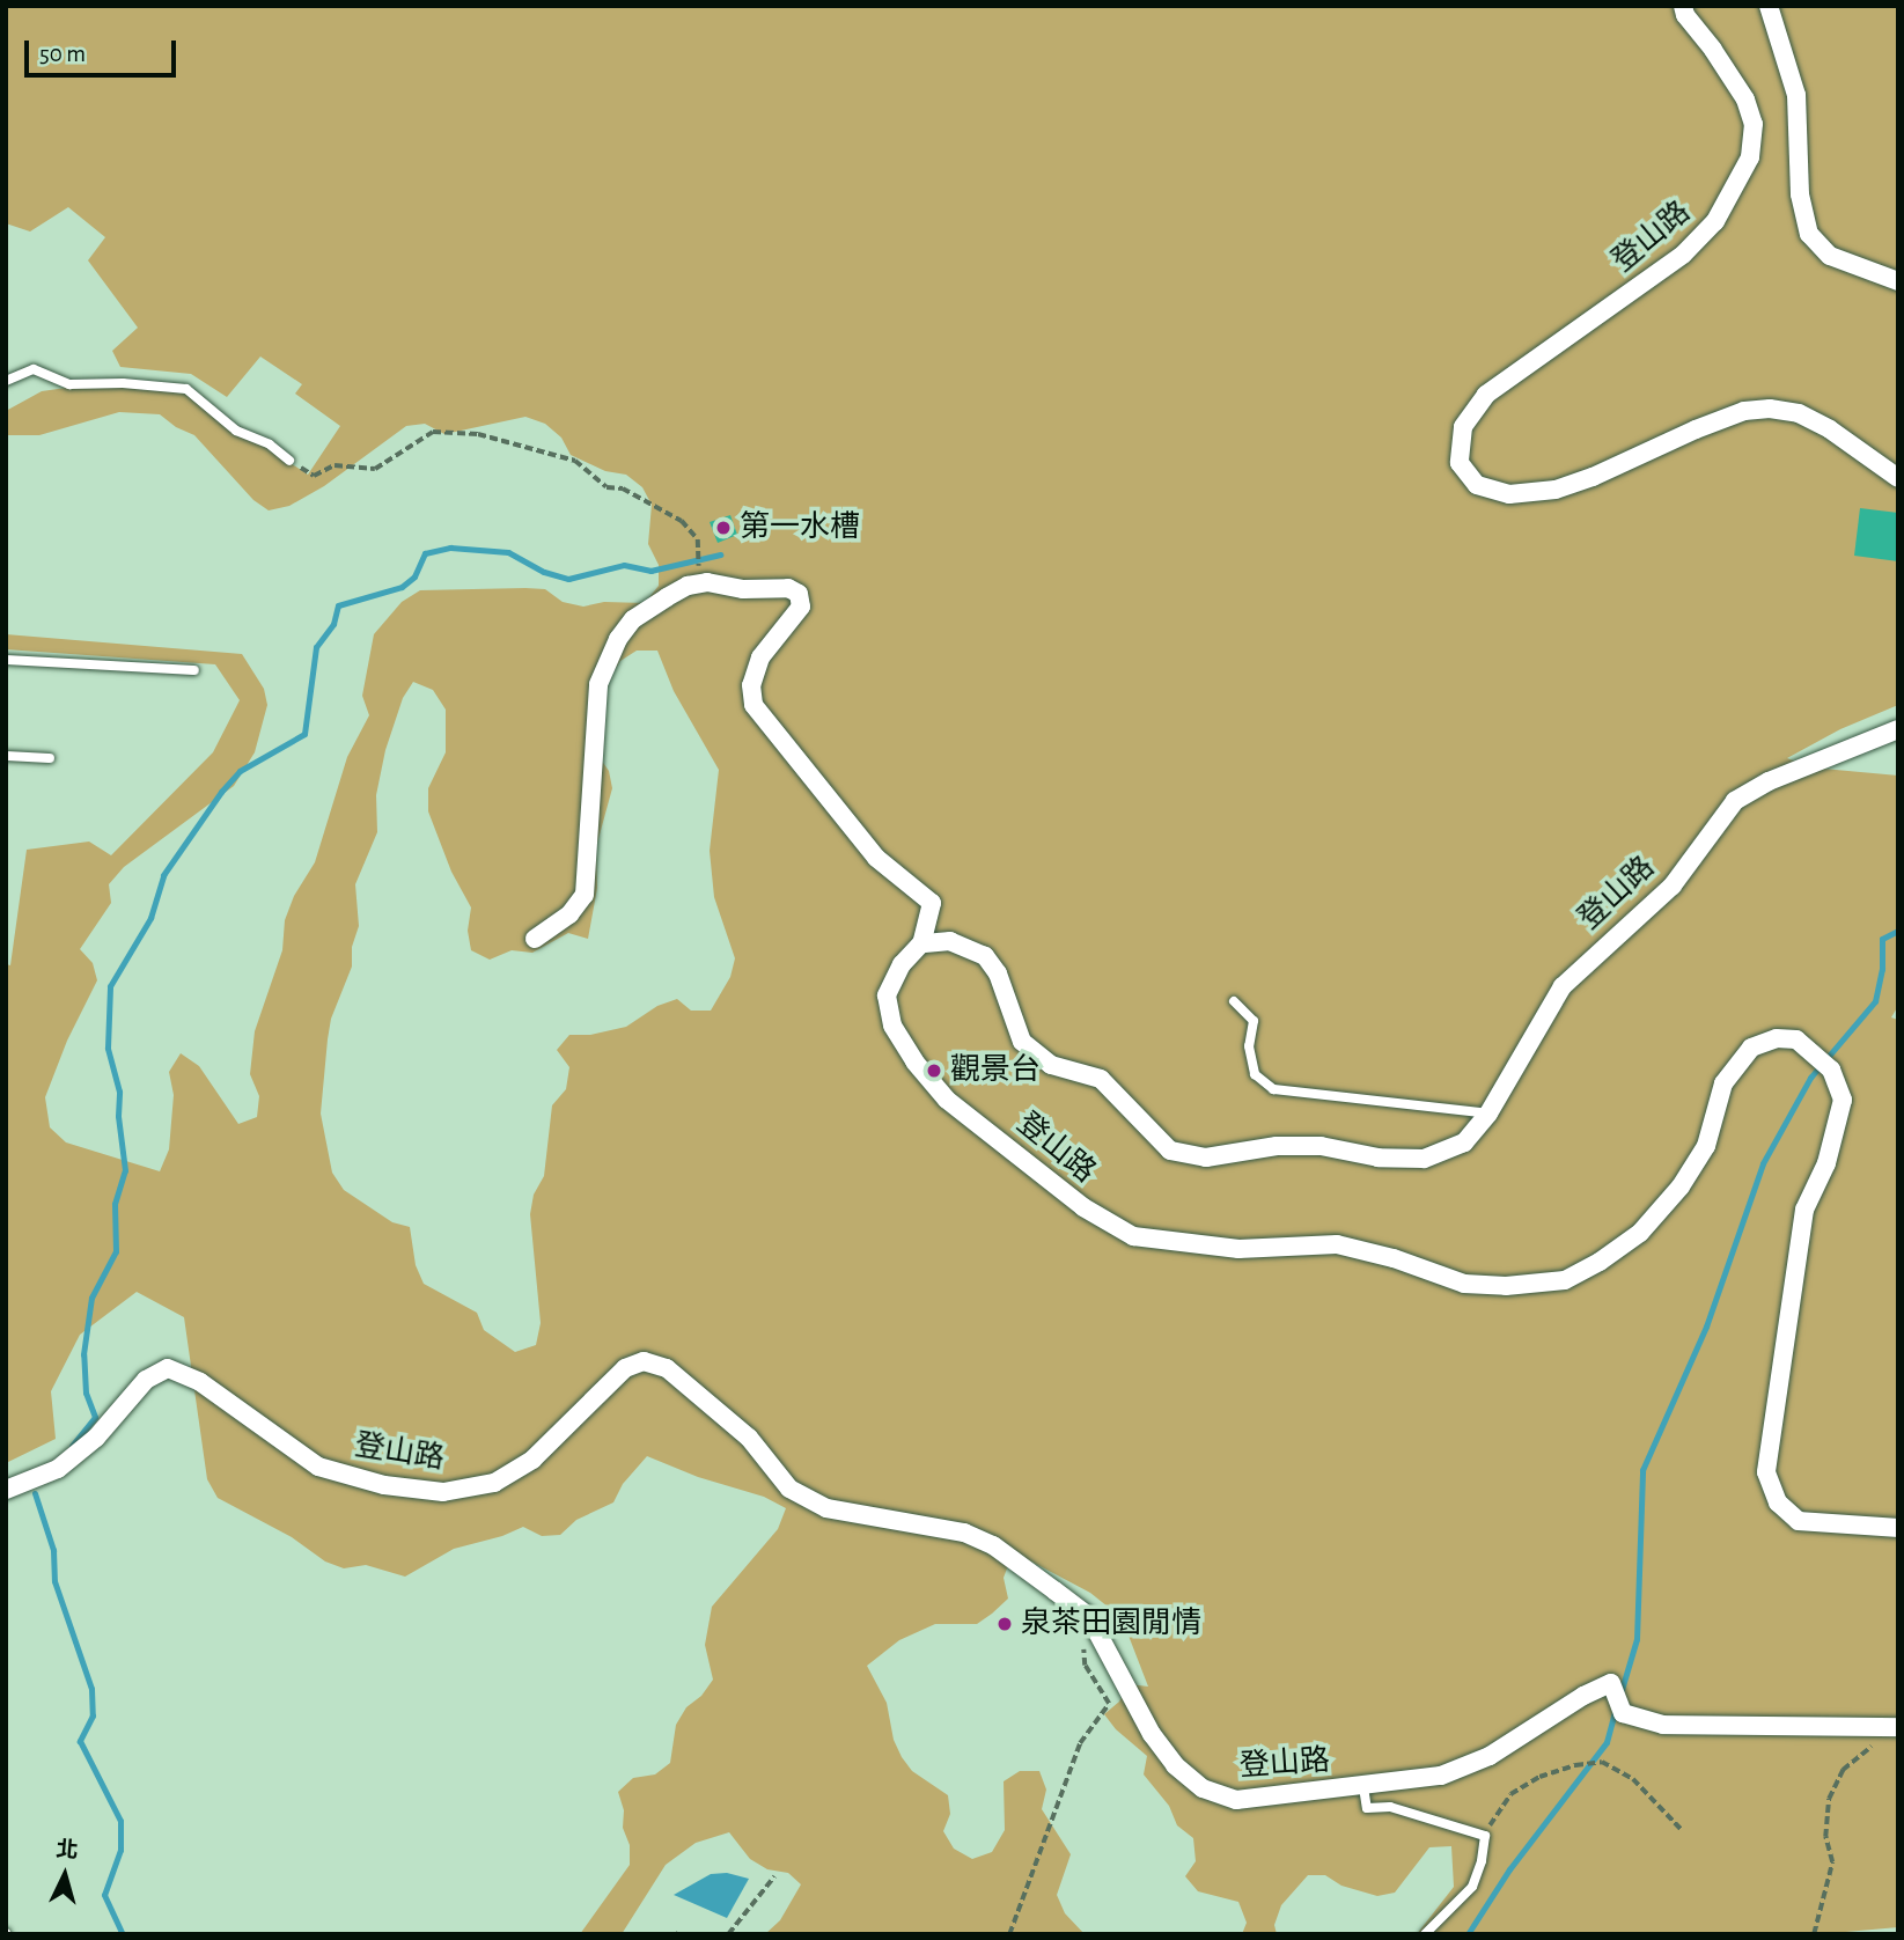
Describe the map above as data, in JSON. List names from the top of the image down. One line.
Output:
{"streets":{"street":["登山路"]},"places":["第一水槽","觀景台","泉茶田園閒情"],"scale_bar":"50 m","north":"top"}
